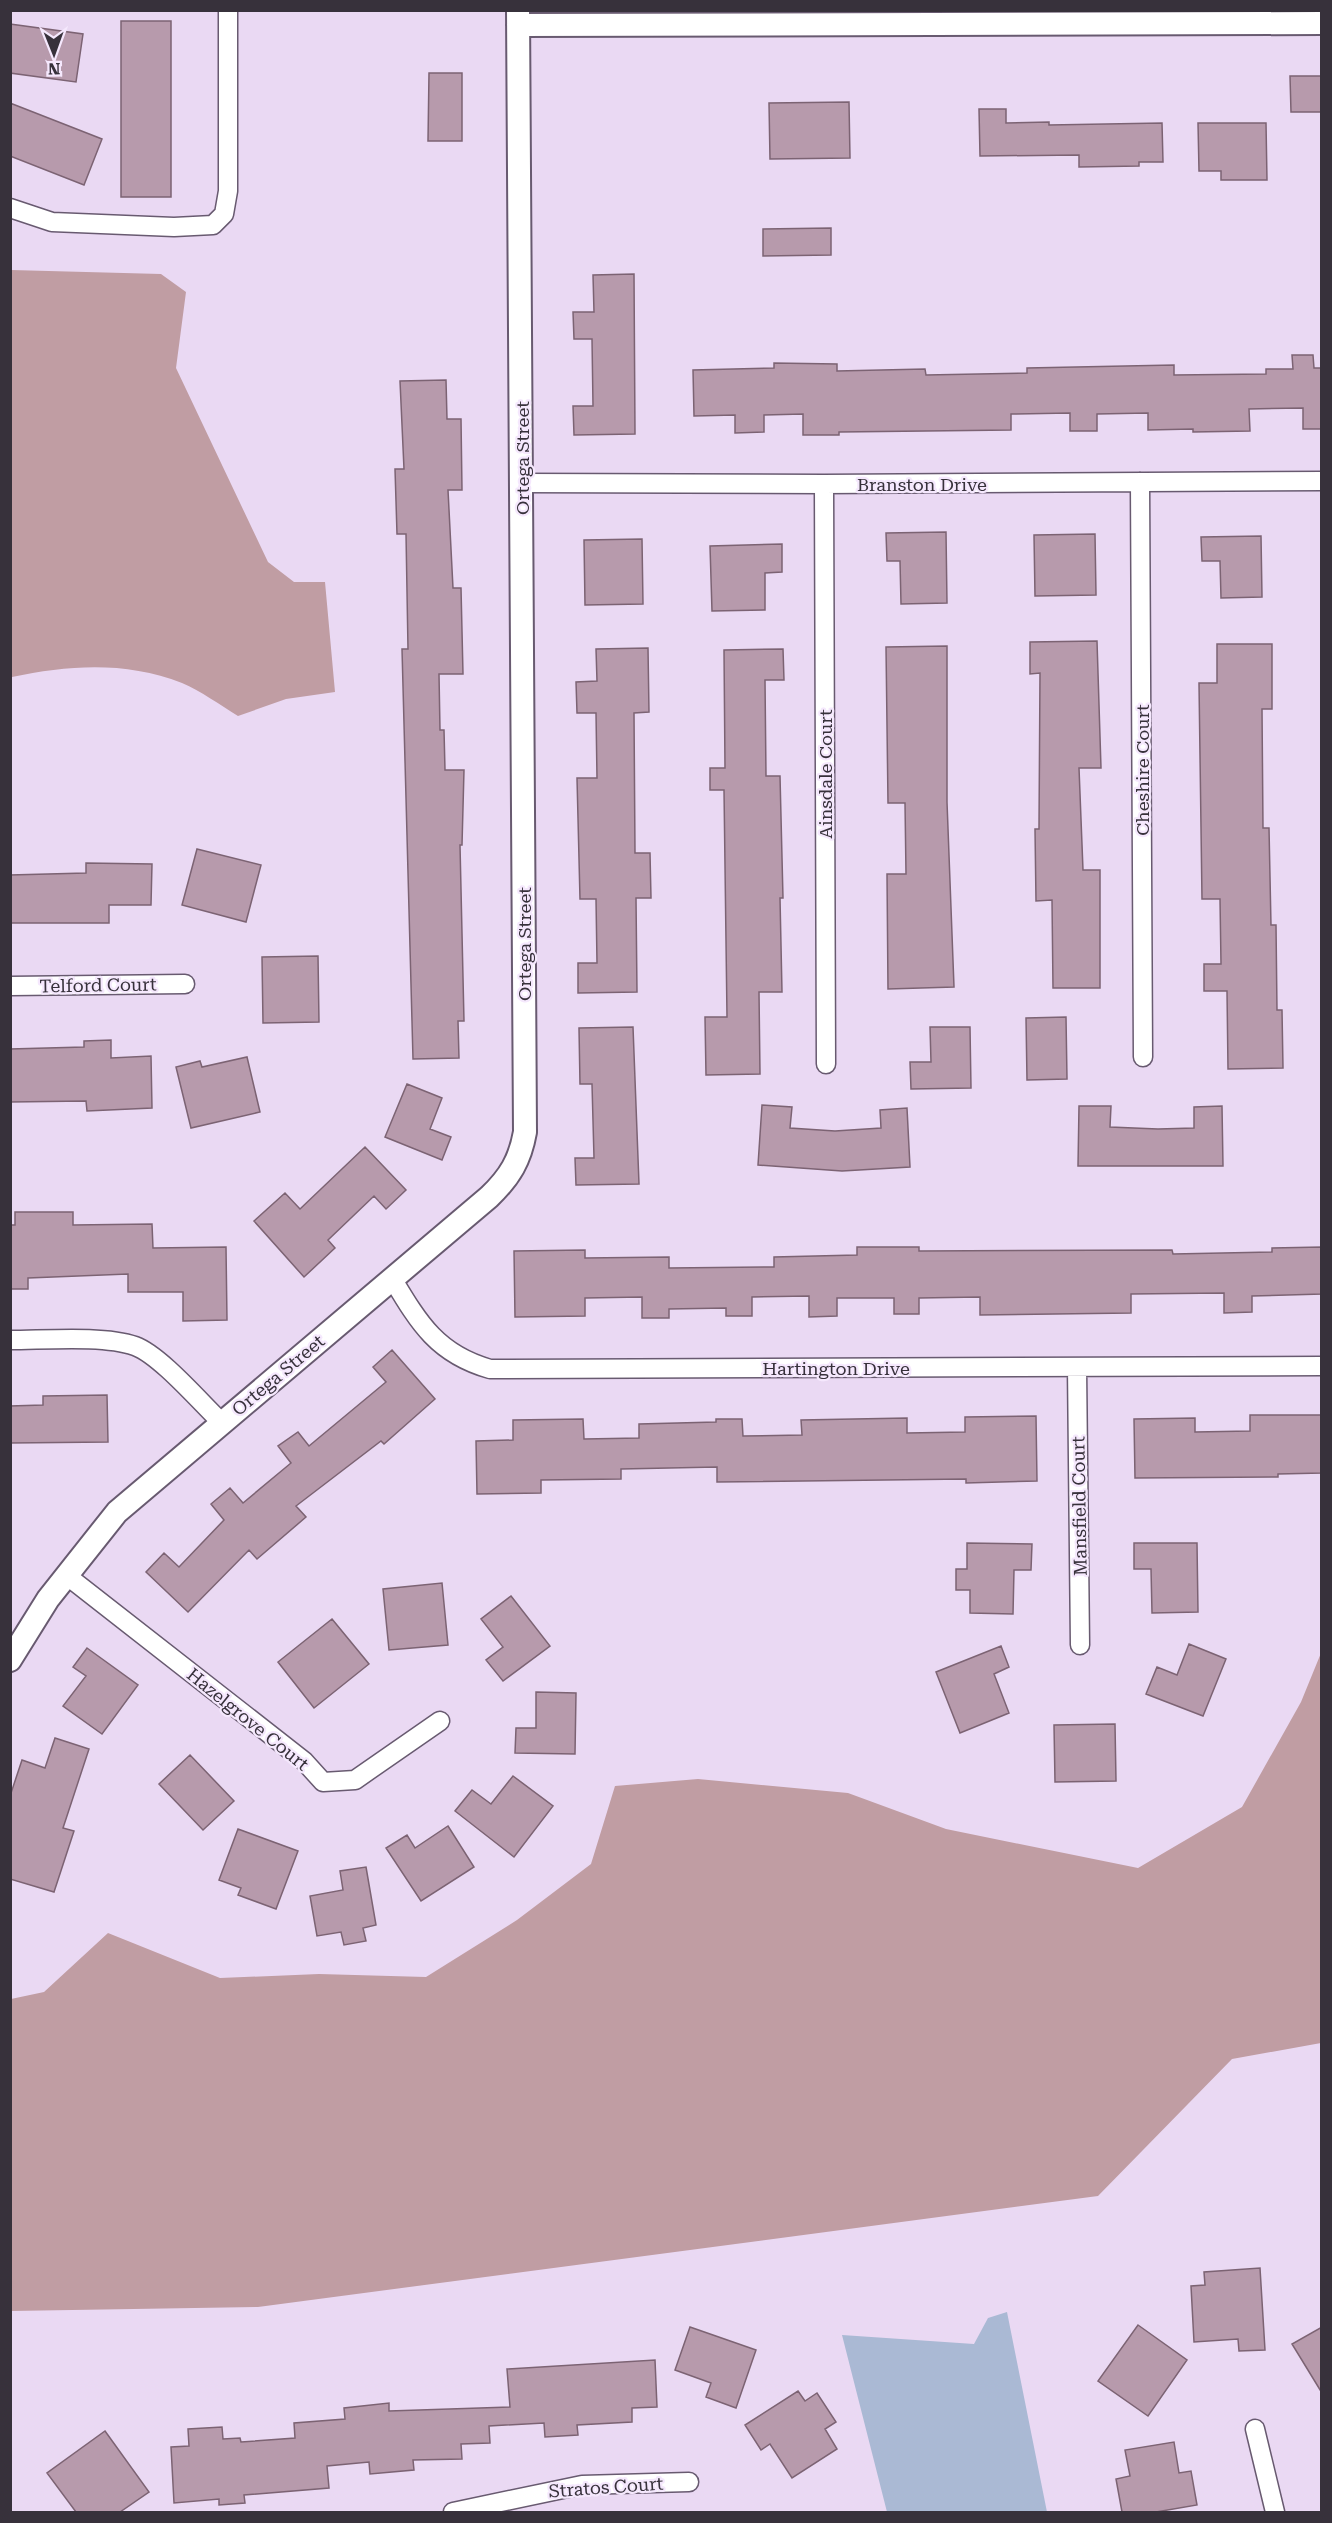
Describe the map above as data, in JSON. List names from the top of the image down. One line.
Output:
{"streets":{"street":["Ortega Street","Branston Drive","Cheshire Court","Ainsdale Court","Telford Court","Hartington Drive","Mansfield Court","Hazelgrove Court","Stratos Court"]},"crossings":[["Ortega Street","Branston Drive"],["Ortega Street","Hartington Drive"],["Ortega Street","Hazelgrove Court"],["Branston Drive","Cheshire Court"],["Branston Drive","Ainsdale Court"],["Hartington Drive","Mansfield Court"]],"north":"bottom"}
